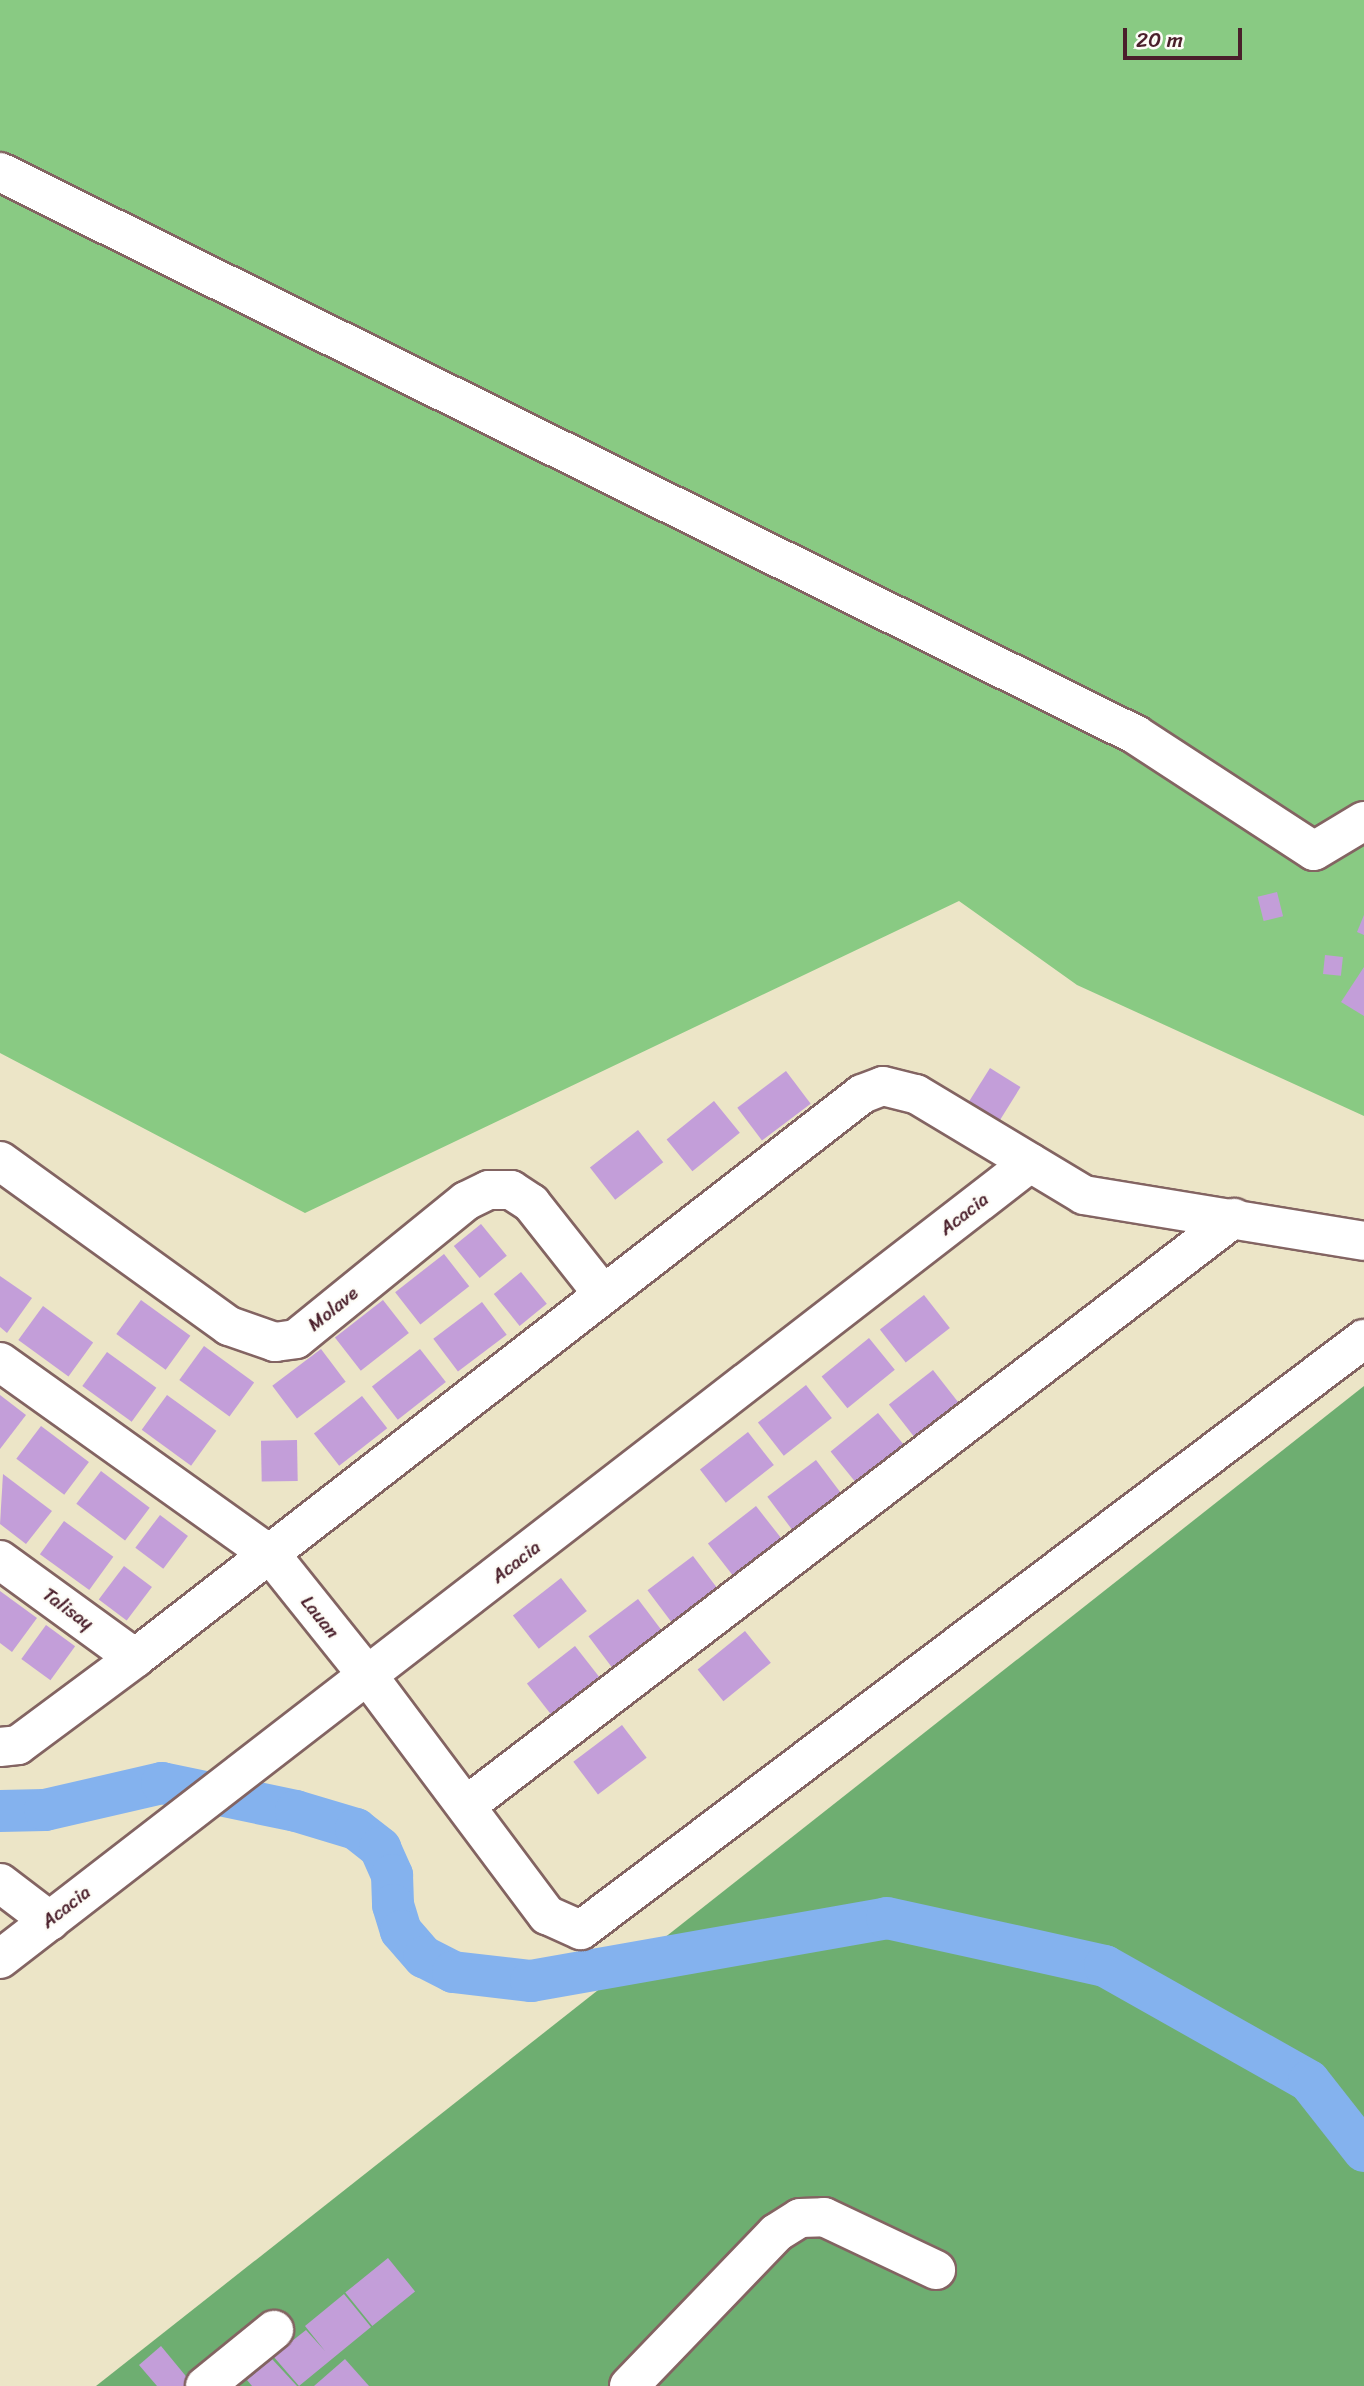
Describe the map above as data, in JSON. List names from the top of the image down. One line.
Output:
{"streets":{"street":["Acacia","Molave","Talisay","Lauan"]},"crossings":[["Acacia","Lauan"]],"scale_bar":"20 m"}
